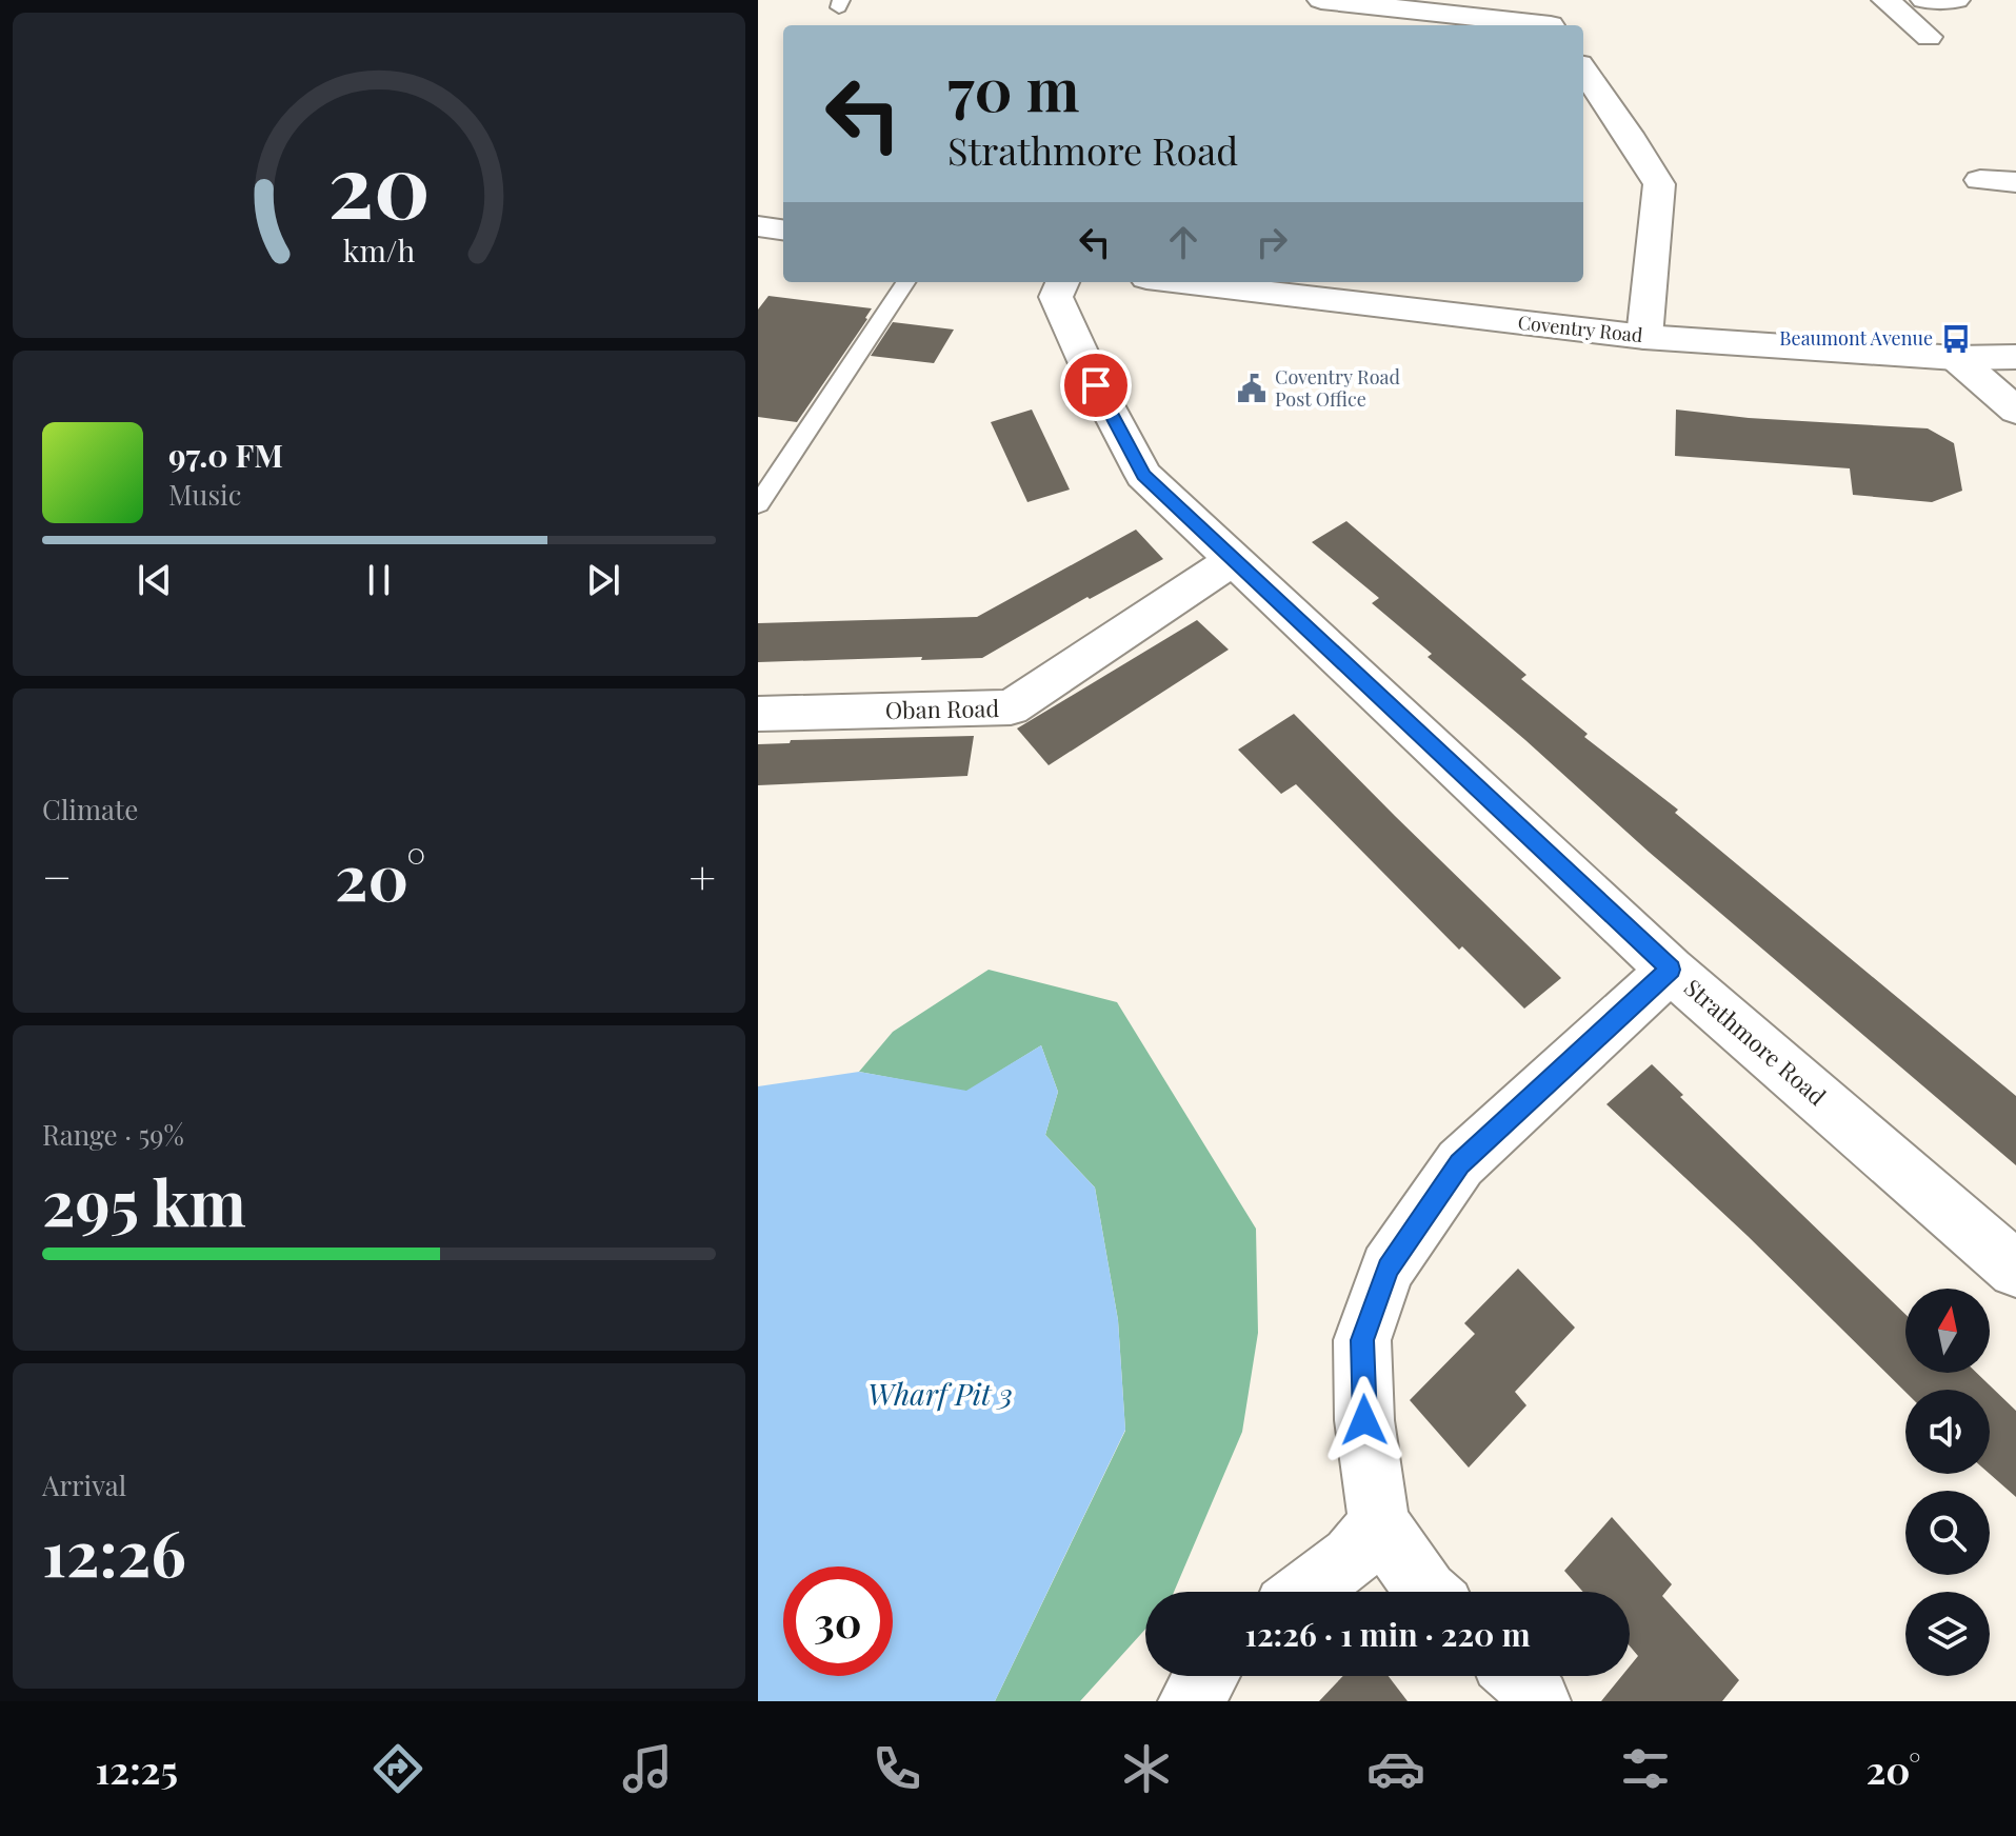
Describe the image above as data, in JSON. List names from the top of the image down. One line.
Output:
{"streets":{"street":["Coventry Road","Oban Road","Strathmore Road"]},"crossings":[["Oban Road","Strathmore Road"]],"water":["Wharf Pit 3"],"places":{"bus stop":["Beaumont Avenue"],"public building":["Coventry Road Post Office"]},"north":"top","page":{"turn":["70 m","Strathmore Road"],"song":["97.0 FM","Music"],"tile":["Climate",["Range · 59%","295 km"],["Arrival","12:26"]],"heat":["−","20°","+"],"limit":"30","trip":"12:26 · 1 min · 220 m","tabs":["12:25","20°"],"gauge":["20","km/h"]}}
